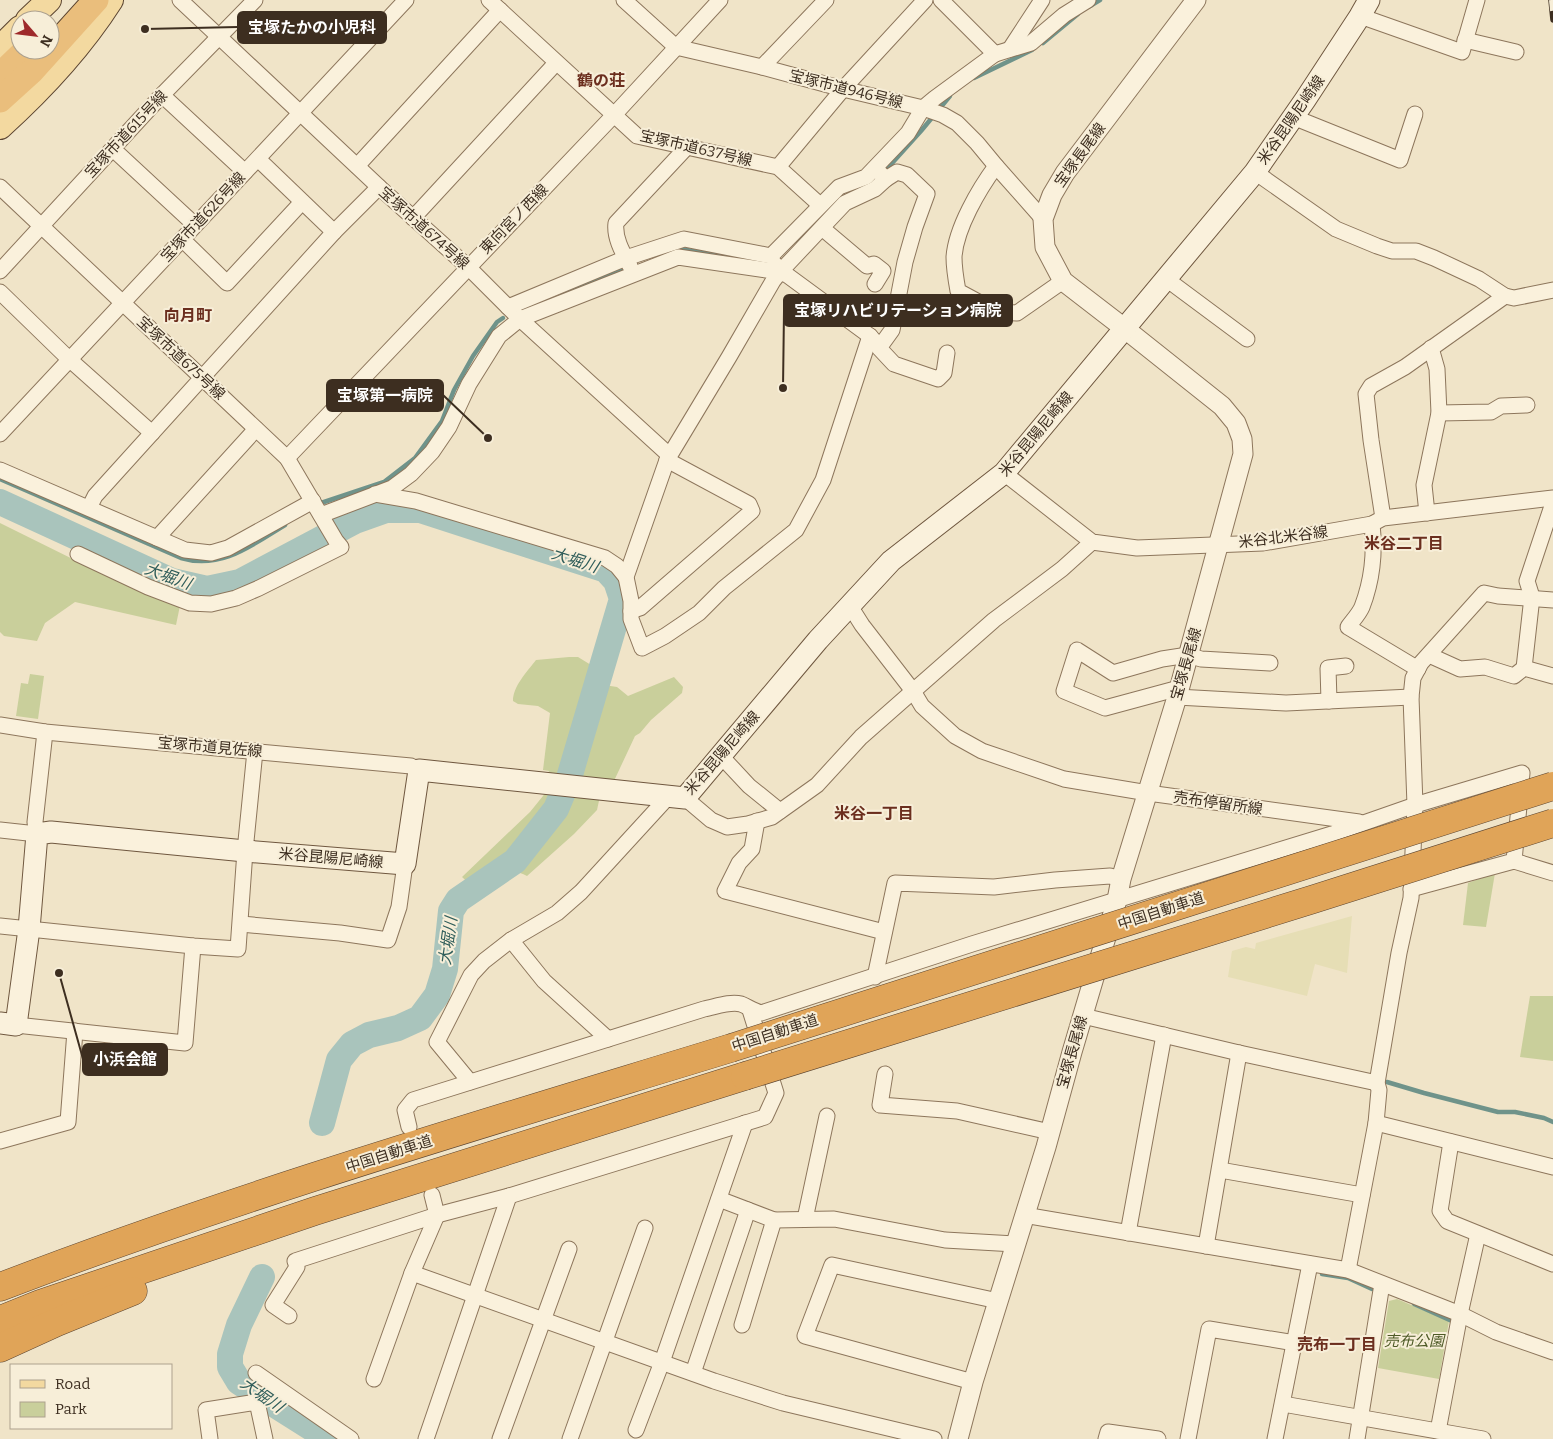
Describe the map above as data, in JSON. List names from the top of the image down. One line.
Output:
{"streets":{"highway":["中国自動車道"],"main road":["米谷昆陽尼崎線"],"street":["宝塚市道946号線","宝塚市道615号線","宝塚市道637号線","宝塚長尾線","宝塚市道626号線","東向宮ノ西線","宝塚市道674号線","宝塚市道675号線","米谷北米谷線","宝塚市道見佐線","売布停留所線"]},"crossings":[["宝塚市道946号線","宝塚長尾線"],["宝塚市道946号線","東向宮ノ西線"],["米谷昆陽尼崎線","宝塚長尾線"],["米谷昆陽尼崎線","宝塚市道見佐線"],["米谷昆陽尼崎線","売布停留所線"],["宝塚市道615号線","宝塚市道674号線"],["宝塚市道615号線","宝塚市道675号線"],["宝塚市道637号線","東向宮ノ西線"],["宝塚長尾線","米谷北米谷線"],["宝塚長尾線","売布停留所線"],["宝塚市道626号線","宝塚市道674号線"],["宝塚市道626号線","宝塚市道675号線"],["東向宮ノ西線","宝塚市道674号線"],["東向宮ノ西線","宝塚市道675号線"]],"districts":["鶴の荘","向月町","米谷二丁目","米谷一丁目","売布一丁目"],"water":["大堀川"],"parks":["売布公園"],"places":["宝塚たかの小児科","宝塚リハビリテーション病院","宝塚第一病院","小浜会館"],"legend":["Road","Park"],"north":"bottom right"}
